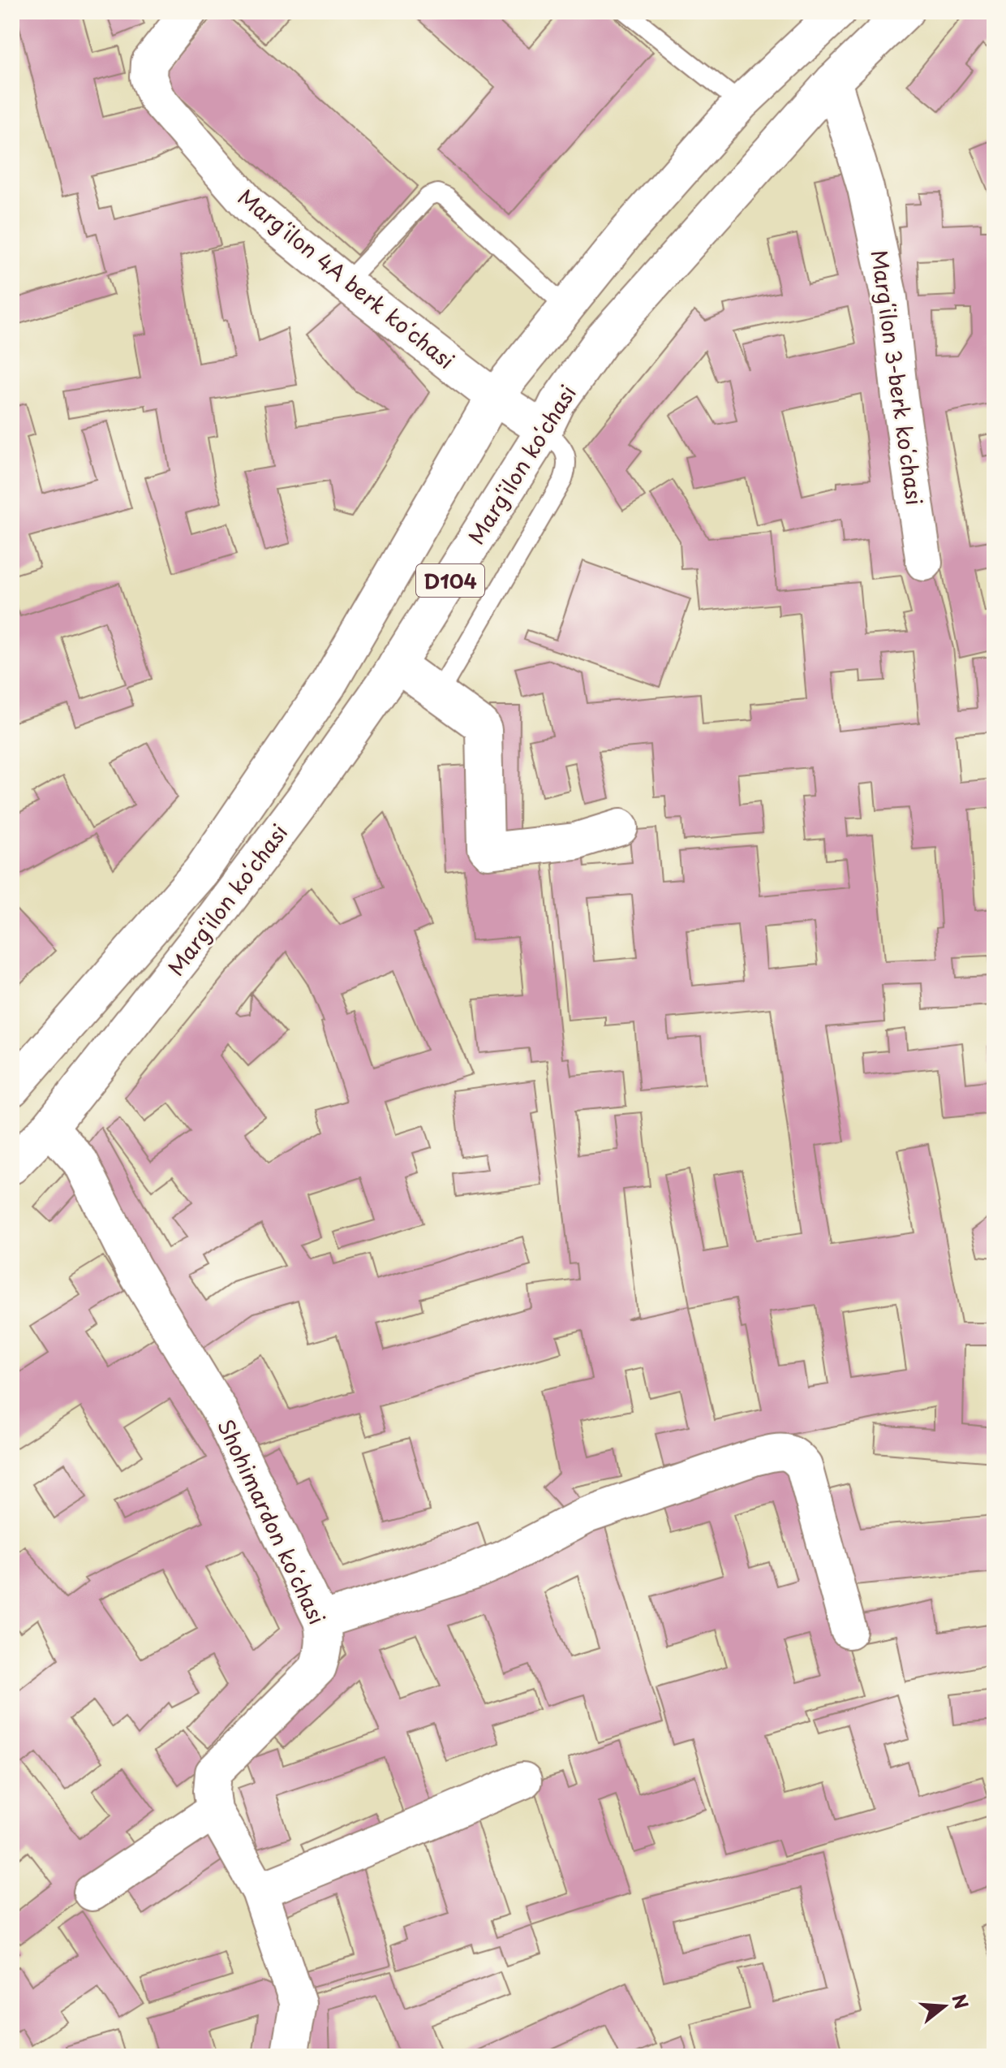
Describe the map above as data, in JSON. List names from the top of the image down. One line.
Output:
{"streets":{"street":["Margʻilon 4А berk koʻchasi","Margʻilon 3-berk koʻchasi","Margʻilon koʻchasi","D104","Shohimardon koʻchasi"]},"crossings":[["Margʻilon 4А berk koʻchasi","Margʻilon koʻchasi"],["Margʻilon 3-berk koʻchasi","Margʻilon koʻchasi"],["Margʻilon koʻchasi","Shohimardon koʻchasi"]],"north":"right"}
